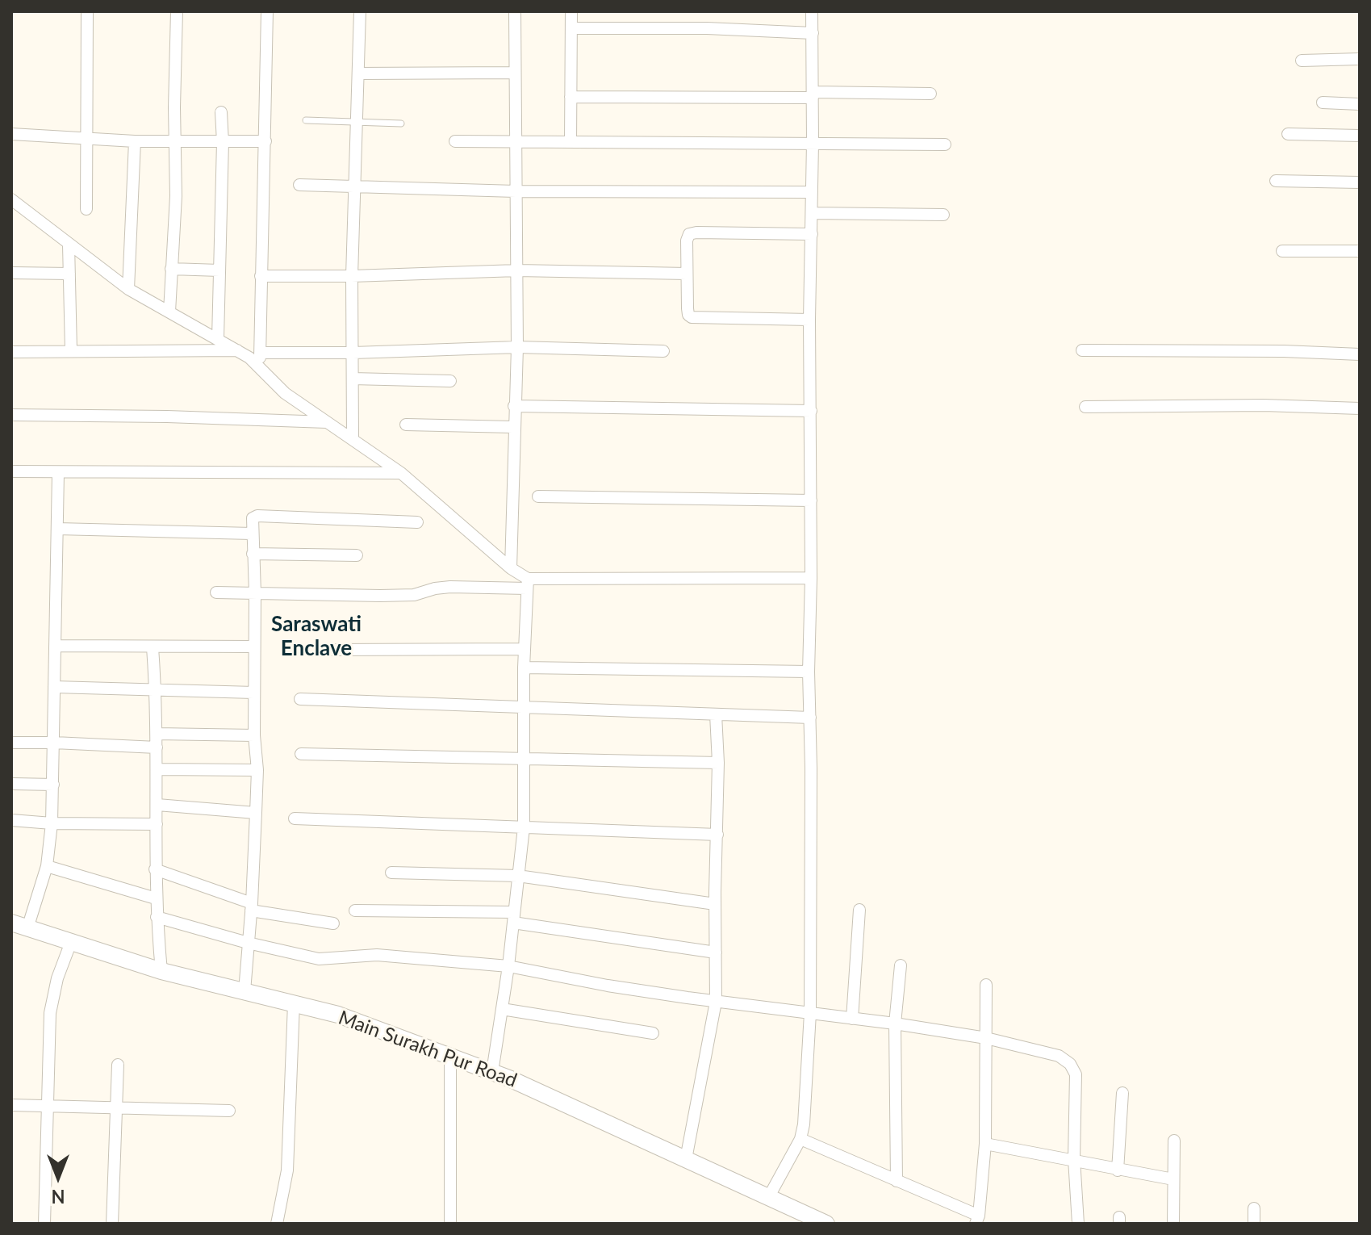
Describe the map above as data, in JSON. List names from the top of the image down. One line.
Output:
{"streets":{"street":["Main Surakh Pur Road"]},"districts":["Saraswati Enclave"],"north":"bottom"}
